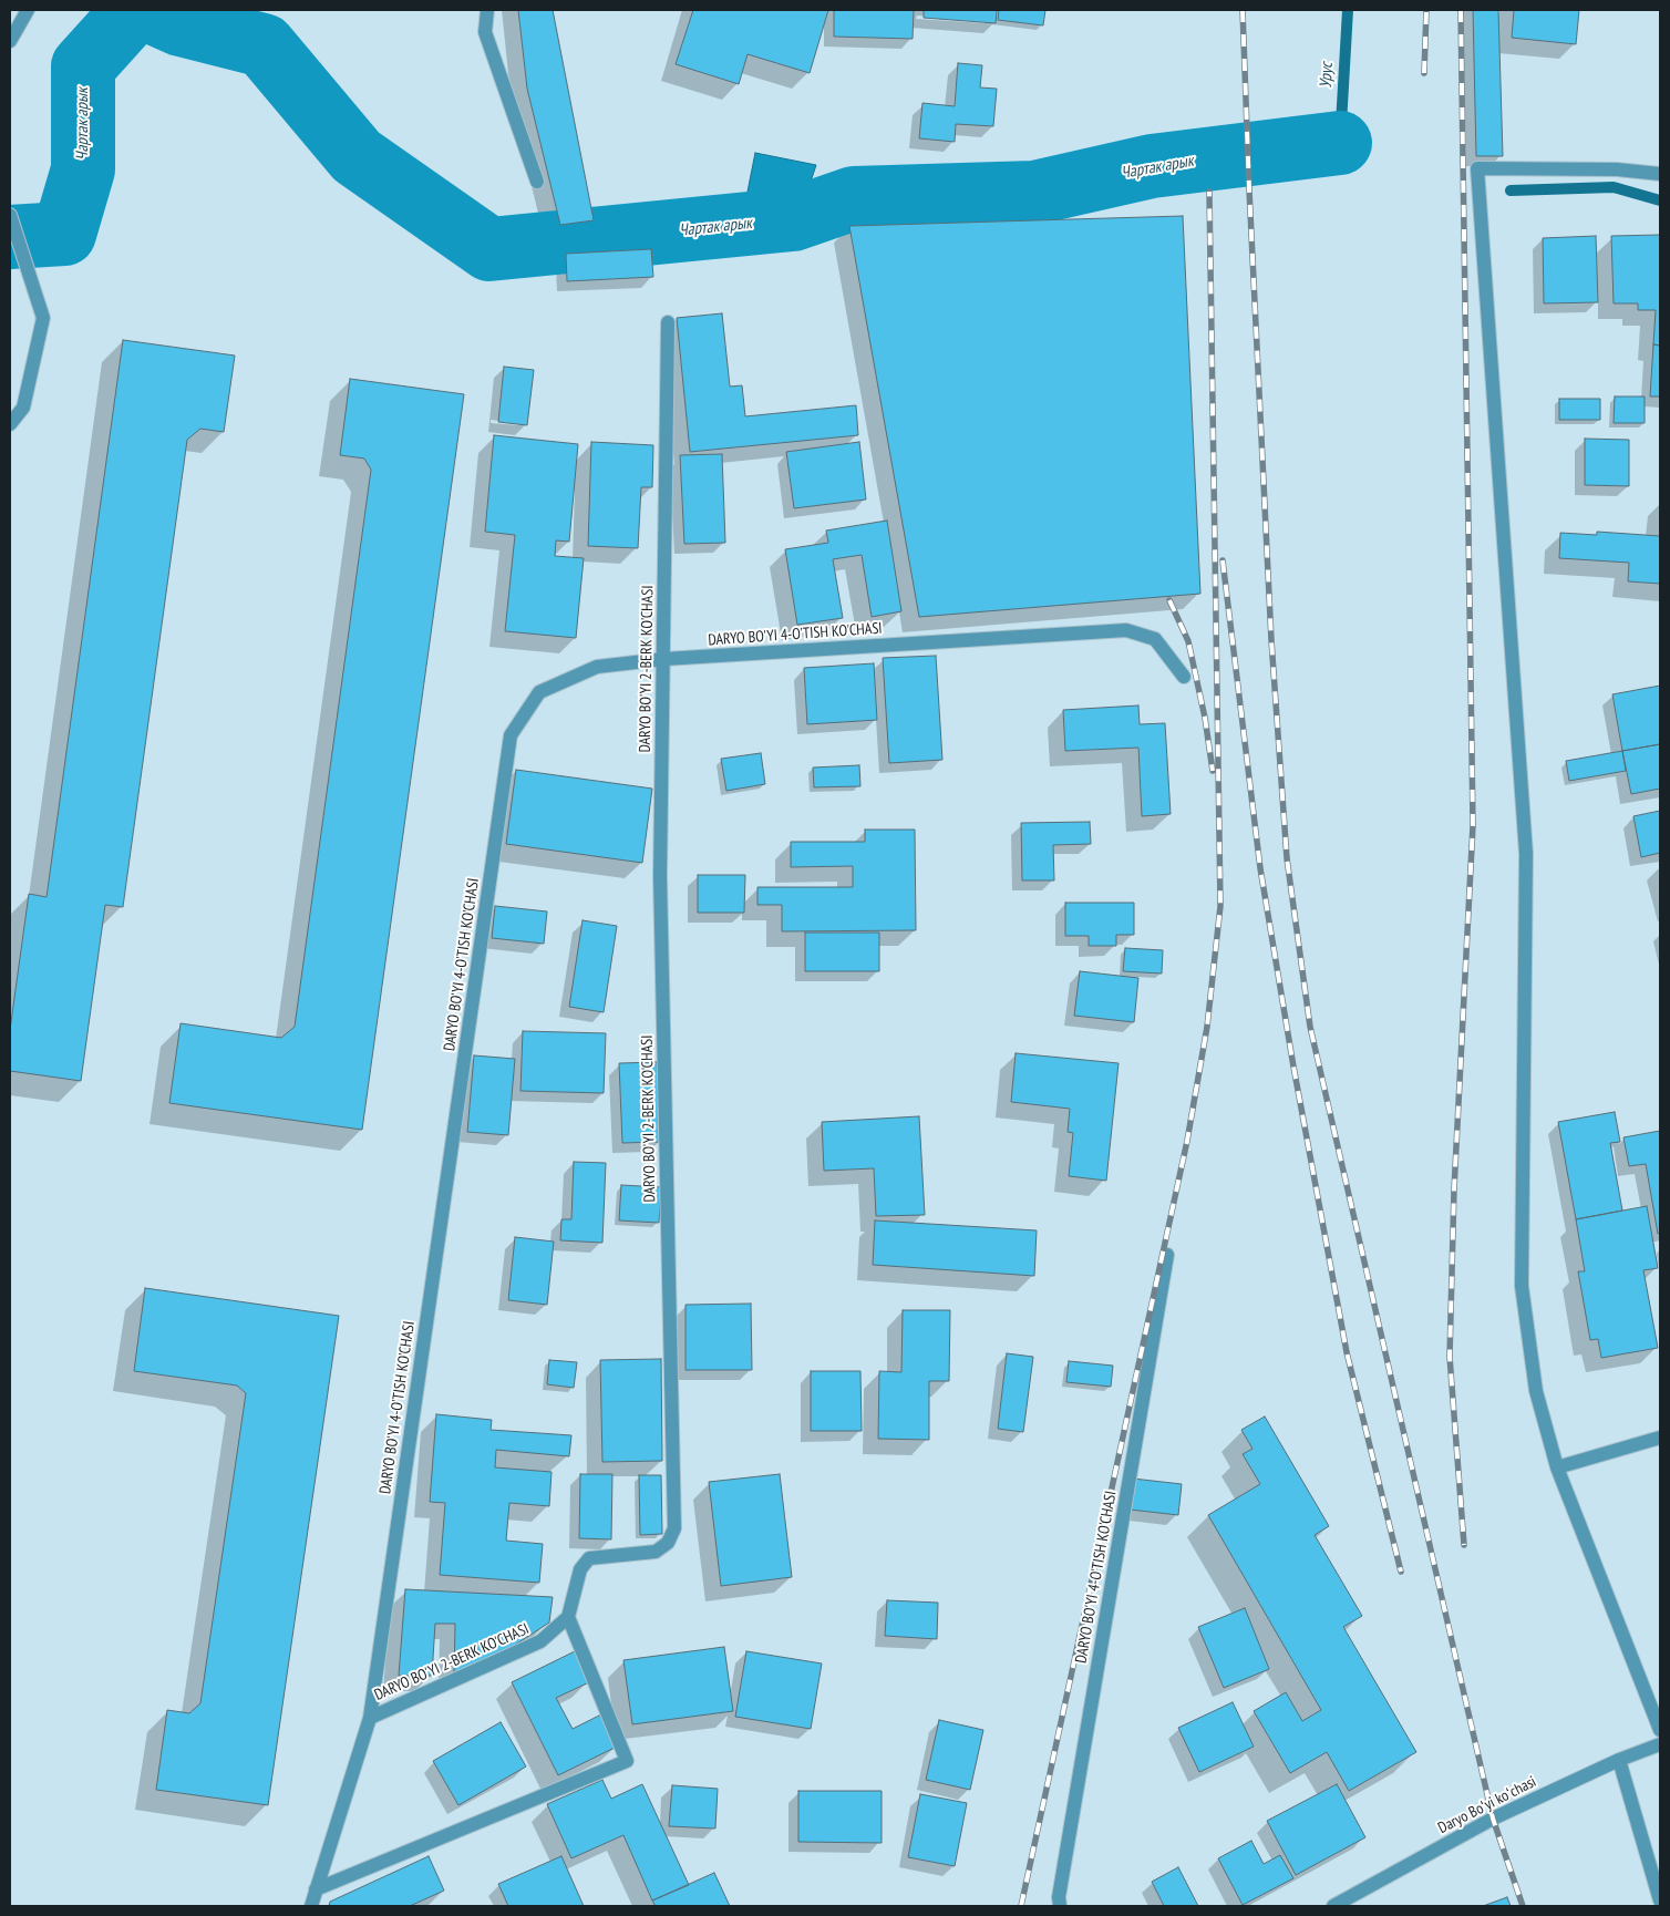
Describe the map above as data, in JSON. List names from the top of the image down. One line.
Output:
{"streets":{"street":["DARYO BO'YI 4-O'TISH KO'CHASI","DARYO BO'YI 2-BERK KO'CHASI","Daryo Boʻyi koʻchasi"]},"crossings":[["DARYO BO'YI 4-O'TISH KO'CHASI","DARYO BO'YI 2-BERK KO'CHASI"]],"water":["Урус","Чартак арык"]}
